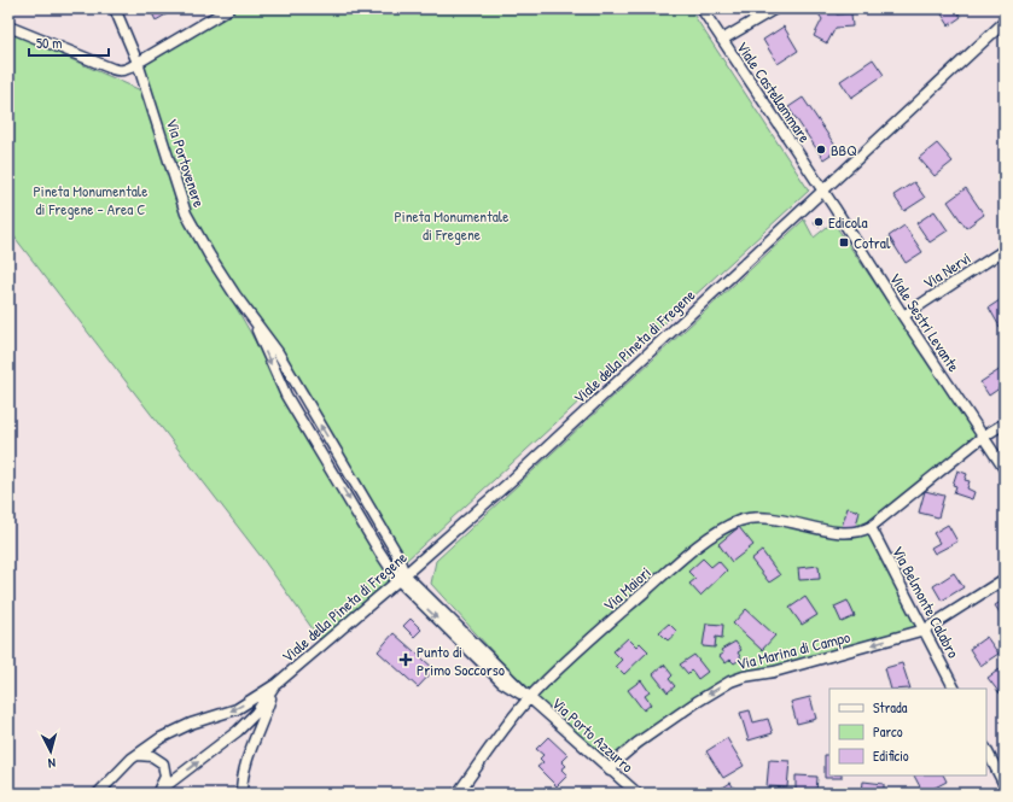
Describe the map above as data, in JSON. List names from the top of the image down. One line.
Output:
{"streets":{"street":["Viale Castellammare","Via Portovenere","Via Nervi","Viale Sestri Levante","Viale della Pineta di Fregene","Via Maiori","Via Belmonte Calabro","Via Marina di Campo","Via Porto Azzurro"]},"crossings":[["Viale Castellammare","Viale Sestri Levante"],["Viale Castellammare","Viale della Pineta di Fregene"],["Via Portovenere","Viale della Pineta di Fregene"],["Via Portovenere","Via Porto Azzurro"],["Via Nervi","Viale Sestri Levante"],["Viale Sestri Levante","Viale della Pineta di Fregene"],["Viale della Pineta di Fregene","Via Porto Azzurro"],["Via Maiori","Via Belmonte Calabro"],["Via Maiori","Via Porto Azzurro"],["Via Belmonte Calabro","Via Marina di Campo"],["Via Marina di Campo","Via Porto Azzurro"]],"one_way":["Via Marina di Campo"],"parks":["Pineta Monumentale di Fregene - Area C","Pineta Monumentale di Fregene"],"places":{"other":["BBQ","Edicola"],"transit":["Cotral"],"health":["Punto di Primo Soccorso"]},"legend":["Strada","Parco","Edificio"],"scale_bar":"50 m","north":"bottom"}
